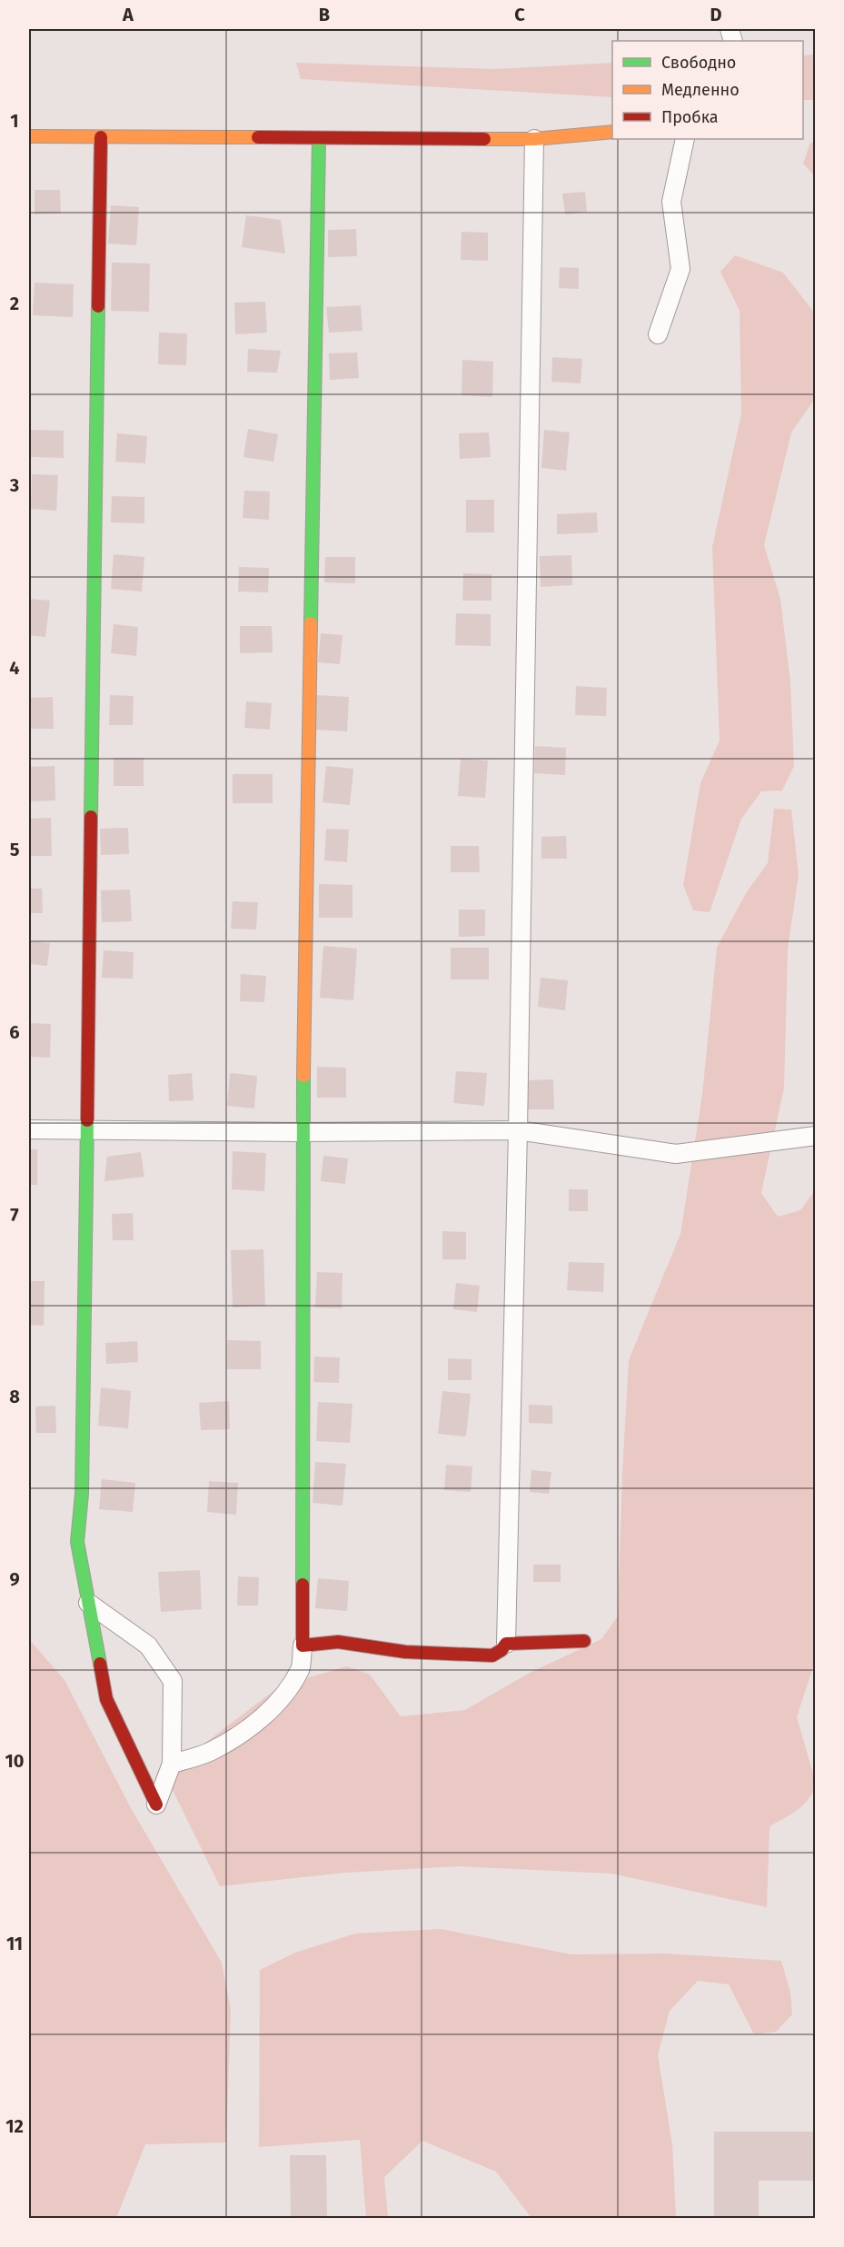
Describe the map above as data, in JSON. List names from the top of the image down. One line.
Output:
{"legend":["Свободно","Медленно","Пробка"],"grid":{"columns":["A","B","C","D"],"rows":["1","2","3","4","5","6","7","8","9","10","11","12"]}}
